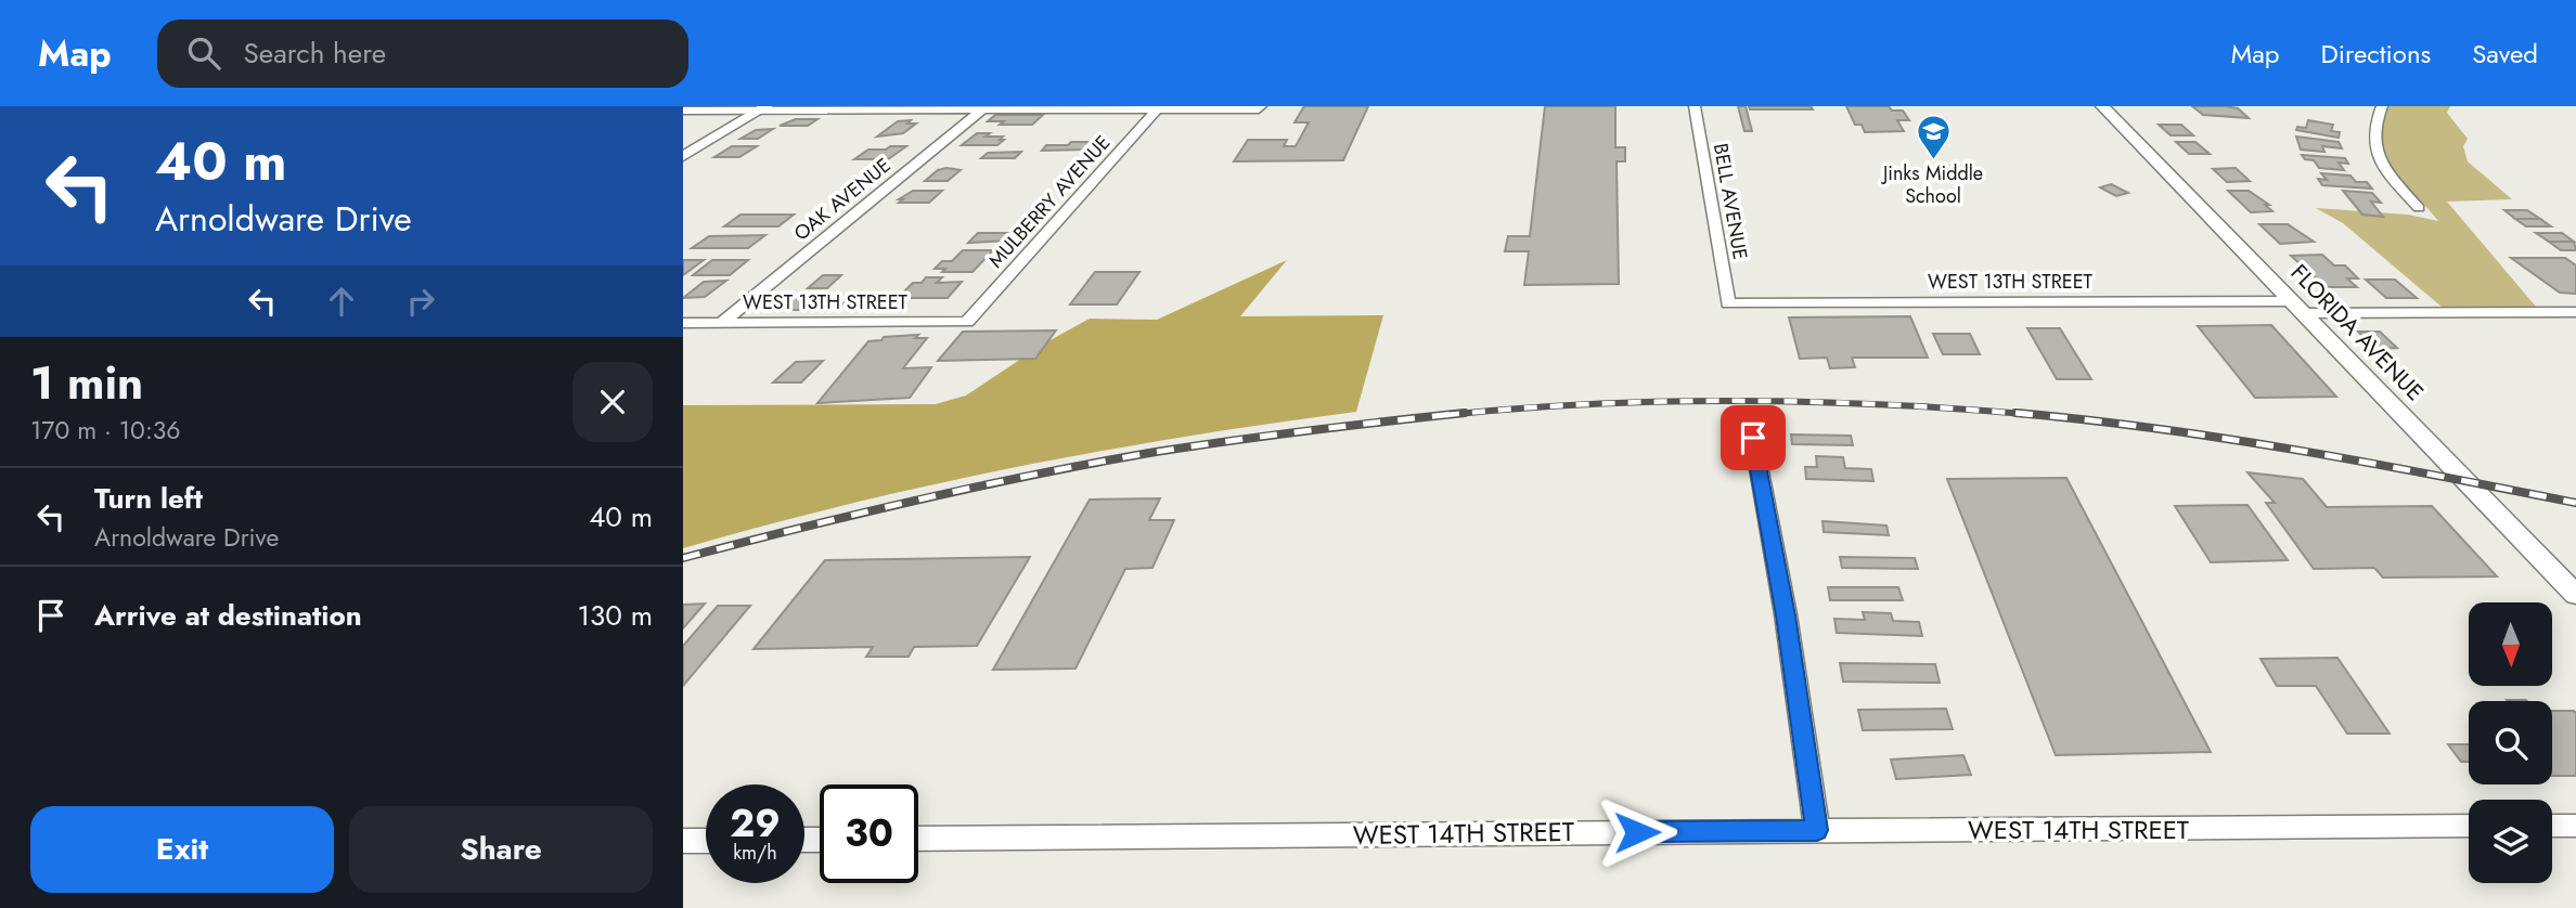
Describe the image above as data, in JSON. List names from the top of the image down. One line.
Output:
{"streets":{"street":["OAK AVENUE","MULBERRY AVENUE","BELL AVENUE","WEST 13TH STREET","FLORIDA AVENUE","WEST 14TH STREET"]},"crossings":[["OAK AVENUE","WEST 13TH STREET"],["MULBERRY AVENUE","WEST 13TH STREET"],["BELL AVENUE","WEST 13TH STREET"],["WEST 13TH STREET","FLORIDA AVENUE"]],"places":{"school or university":["Jinks Middle School"]},"north":"bottom","page":{"header":"Map","search":"Search here","nav":["Map","Directions","Saved"],"turn":["40 m","Arnoldware Drive"],"heading":["1 min","170 m · 10:36"],"list":[{"name":"Turn left","note":"Arnoldware Drive","value":"40 m"},{"name":"Arrive at destination","value":"130 m"}],"speed":"29 km/h","limit":"30","buttons":["Exit","Share"]}}
